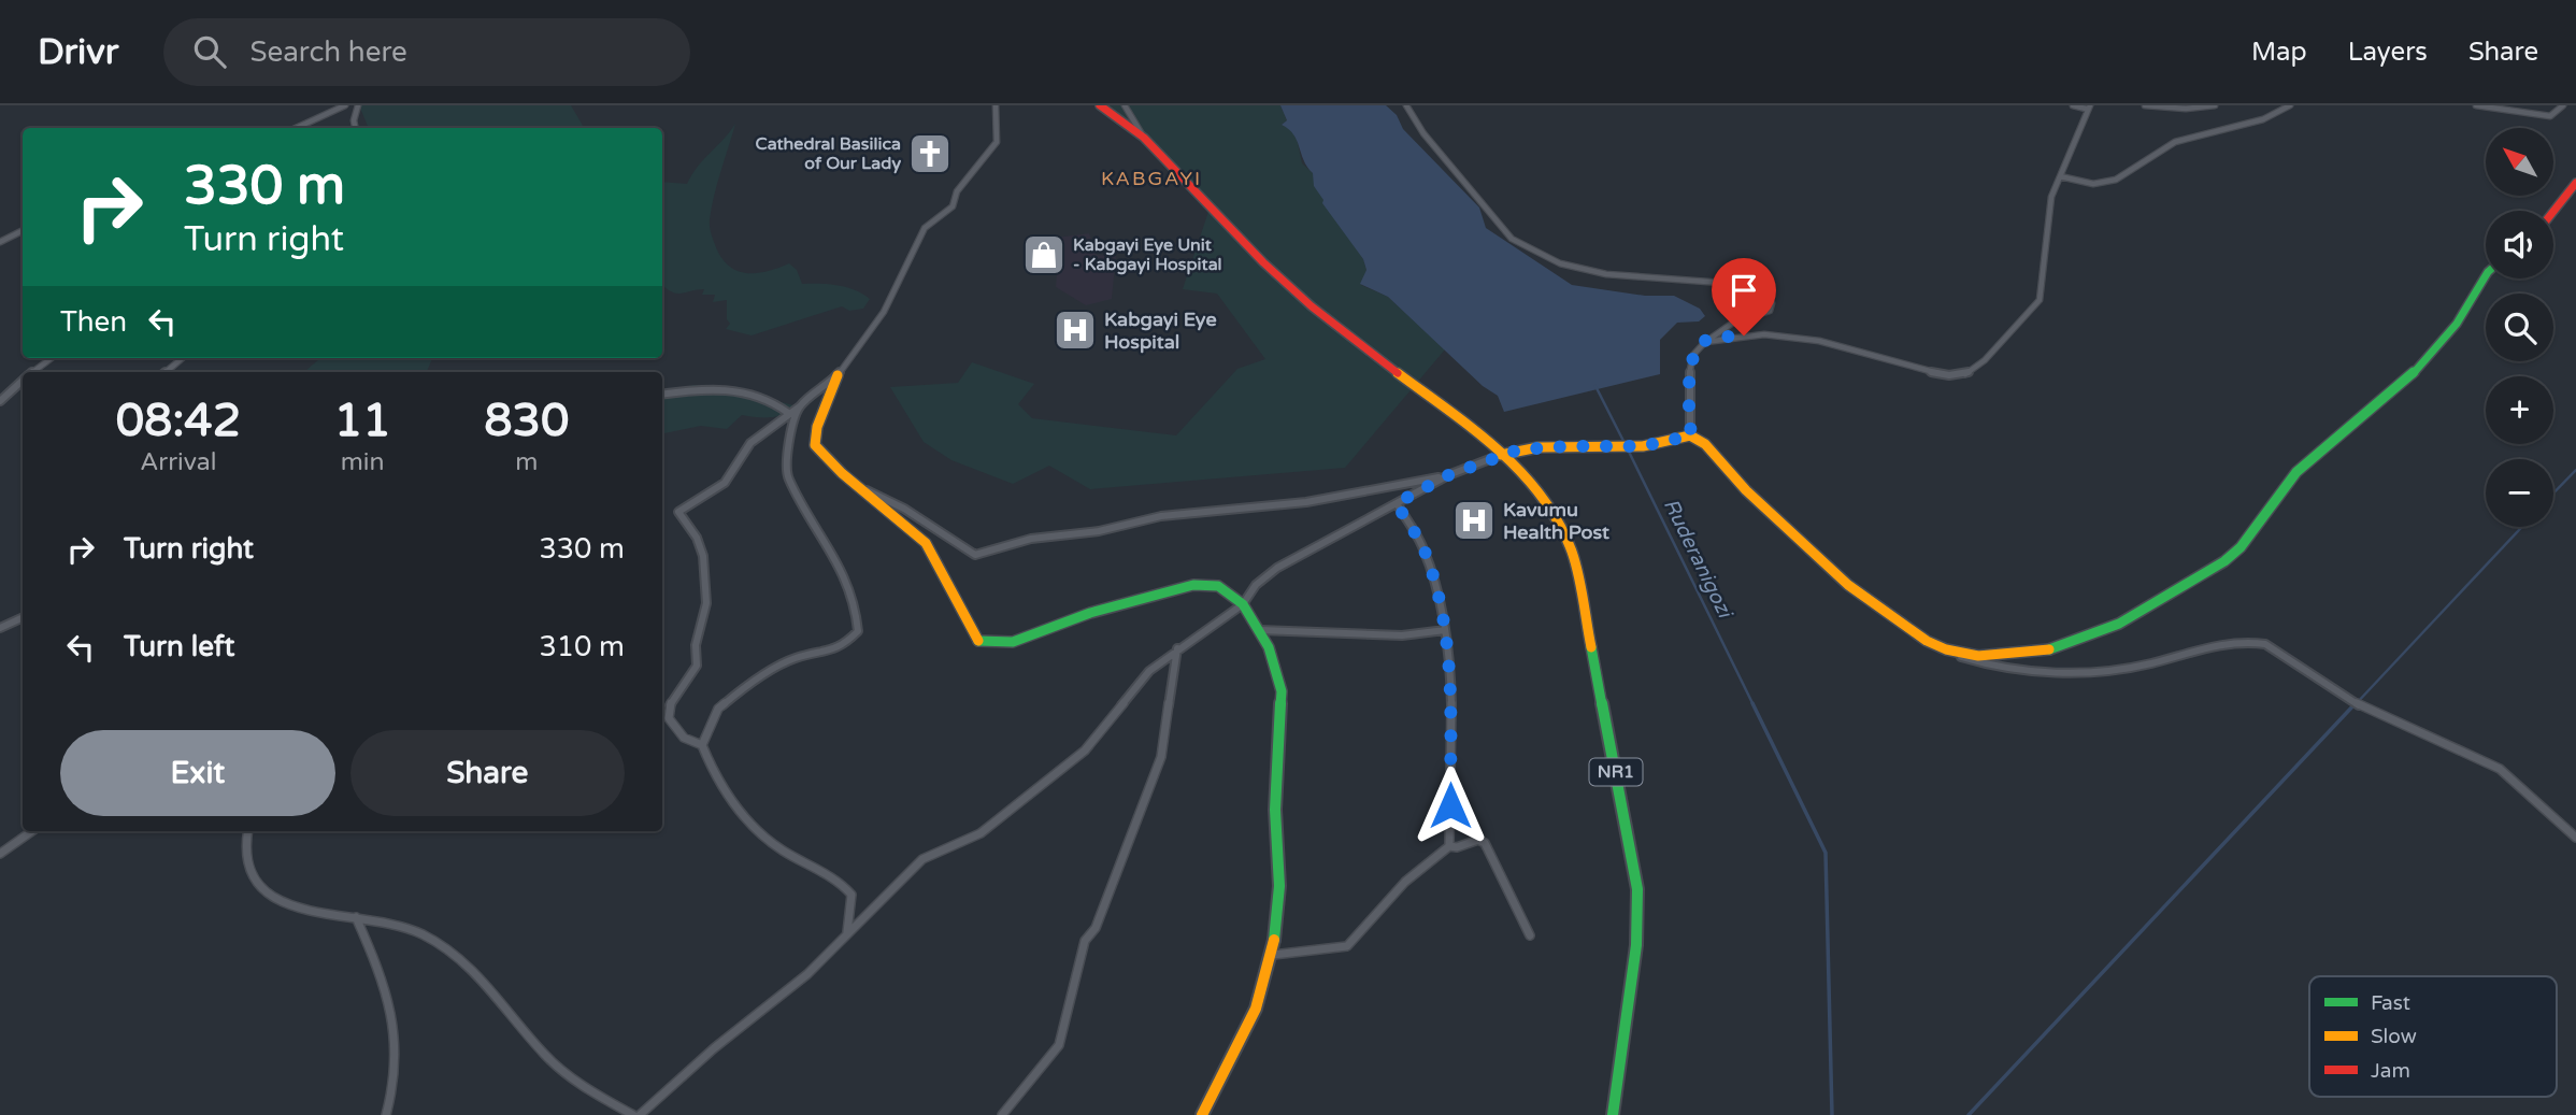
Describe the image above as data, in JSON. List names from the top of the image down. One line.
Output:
{"streets":{"main road":["NR1"]},"districts":["KABGAYI"],"water":["Ruderanigozi"],"places":{"church":["Cathedral Basilica of Our Lady"],"shop":["Kabgayi Eye Unit - Kabgayi Hospital"],"hospital":["Kabgayi Eye Hospital","Kavumu Health Post"]},"legend":["Fast","Slow","Jam"],"north":"top left","page":{"header":"Drivr","search":"Search here","nav":["Map","Layers","Share"],"map_buttons":["+","−"],"turn":["330 m","Turn right"],"then":"Then","eta":["08:42","Arrival","11","min","830","m"],"list":[{"name":"Turn right","value":"330 m"},{"name":"Turn left","value":"310 m"}],"buttons":["Exit","Share"]}}
